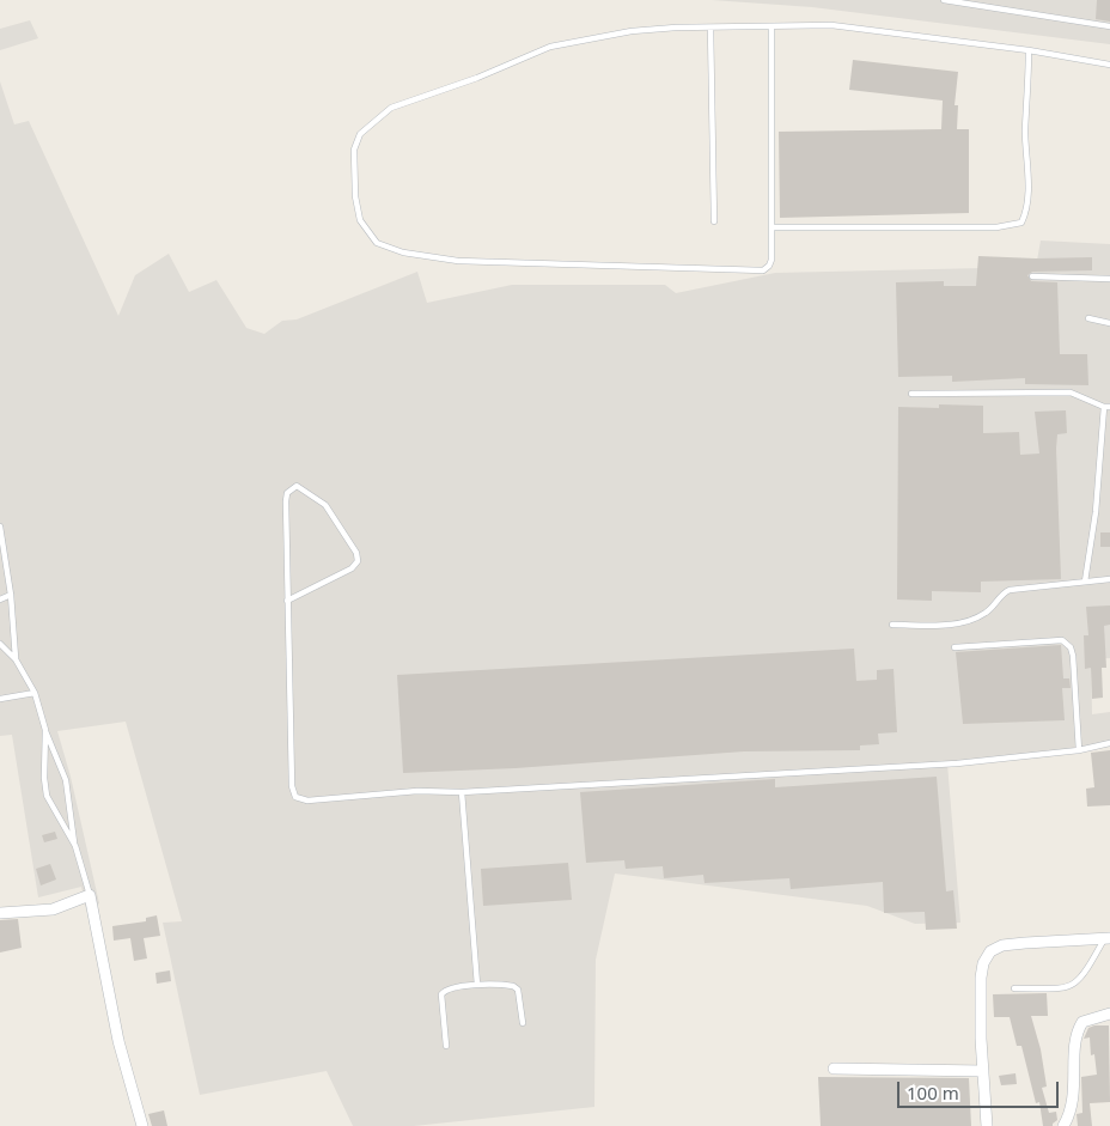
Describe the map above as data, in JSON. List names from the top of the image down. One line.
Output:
{"scale_bar":"100 m"}
